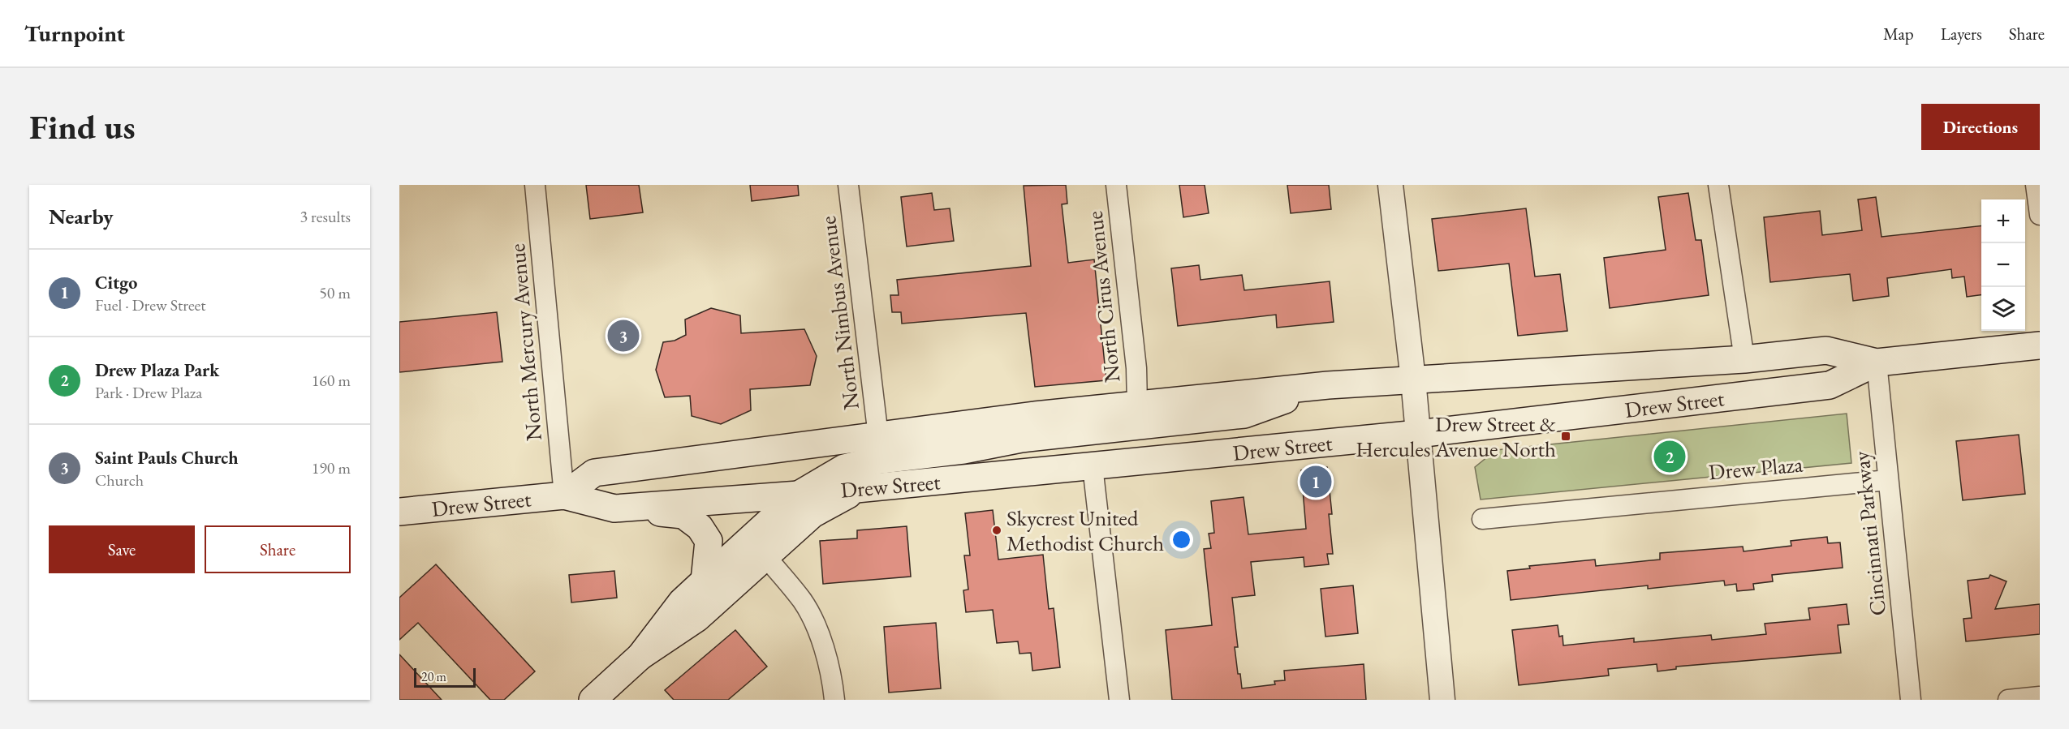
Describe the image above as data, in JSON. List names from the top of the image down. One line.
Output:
{"streets":{"main road":["Drew Street"],"street":["North Cirus Avenue","North Nimbus Avenue","North Mercury Avenue","Drew Plaza","Cincinnati Parkway"]},"crossings":[["North Cirus Avenue","Drew Street"],["North Nimbus Avenue","Drew Street"],["North Mercury Avenue","Drew Street"],["Drew Street","Cincinnati Parkway"],["Drew Plaza","Cincinnati Parkway"]],"places":{"transit":["Drew Street & Hercules Avenue North"],"other":["Skycrest United Methodist Church"]},"scale_bar":"20 m","page":{"header":"Turnpoint","nav":["Map","Layers","Share"],"buttons":["Directions",["Save","Share"]],"title":"Find us","heading":["Nearby","3 results"],"map_buttons":["+","−"],"list":[{"mark":"1","name":"Citgo","note":"Fuel · Drew Street","value":"50 m"},{"mark":"2","name":"Drew Plaza Park","note":"Park · Drew Plaza","value":"160 m"},{"mark":"3","name":"Saint Pauls Church","note":"Church","value":"190 m"}],"pins":["3","2","1"],"scale":"20 m"}}
